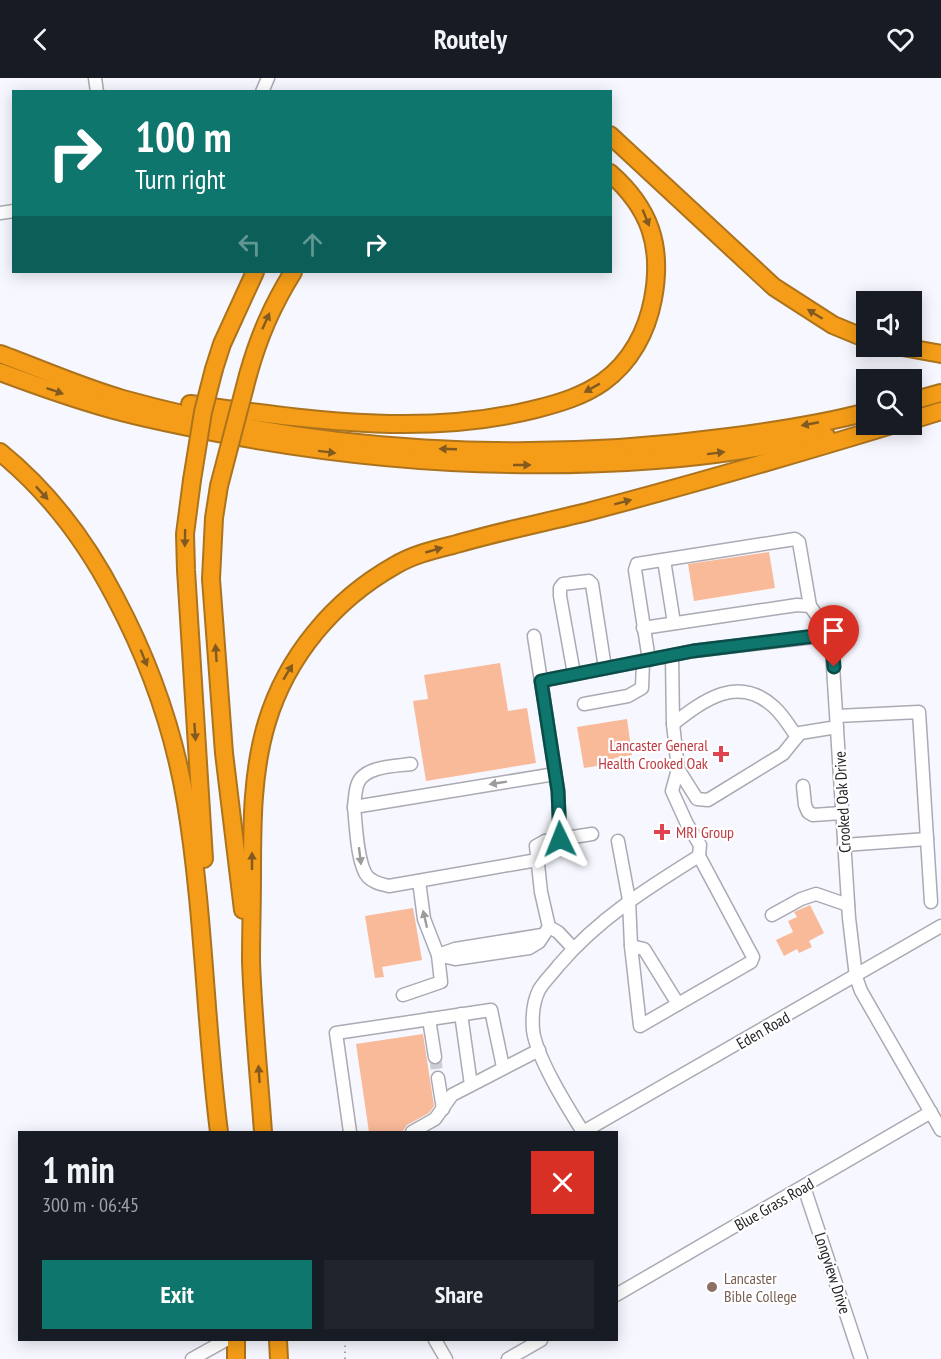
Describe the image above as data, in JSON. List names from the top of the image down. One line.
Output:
{"streets":{"street":["Crooked Oak Drive","Eden Road","Blue Grass Road","Longview Drive"]},"crossings":[["Crooked Oak Drive","Eden Road"],["Crooked Oak Drive","Blue Grass Road"],["Blue Grass Road","Longview Drive"]],"places":{"health":["Lancaster General Health Crooked Oak","MRI Group"],"other":["Lancaster Bible College"]},"page":{"header":"Routely","turn":["100 m","Turn right"],"heading":["1 min","300 m · 06:45"],"buttons":["Exit","Share"]}}
